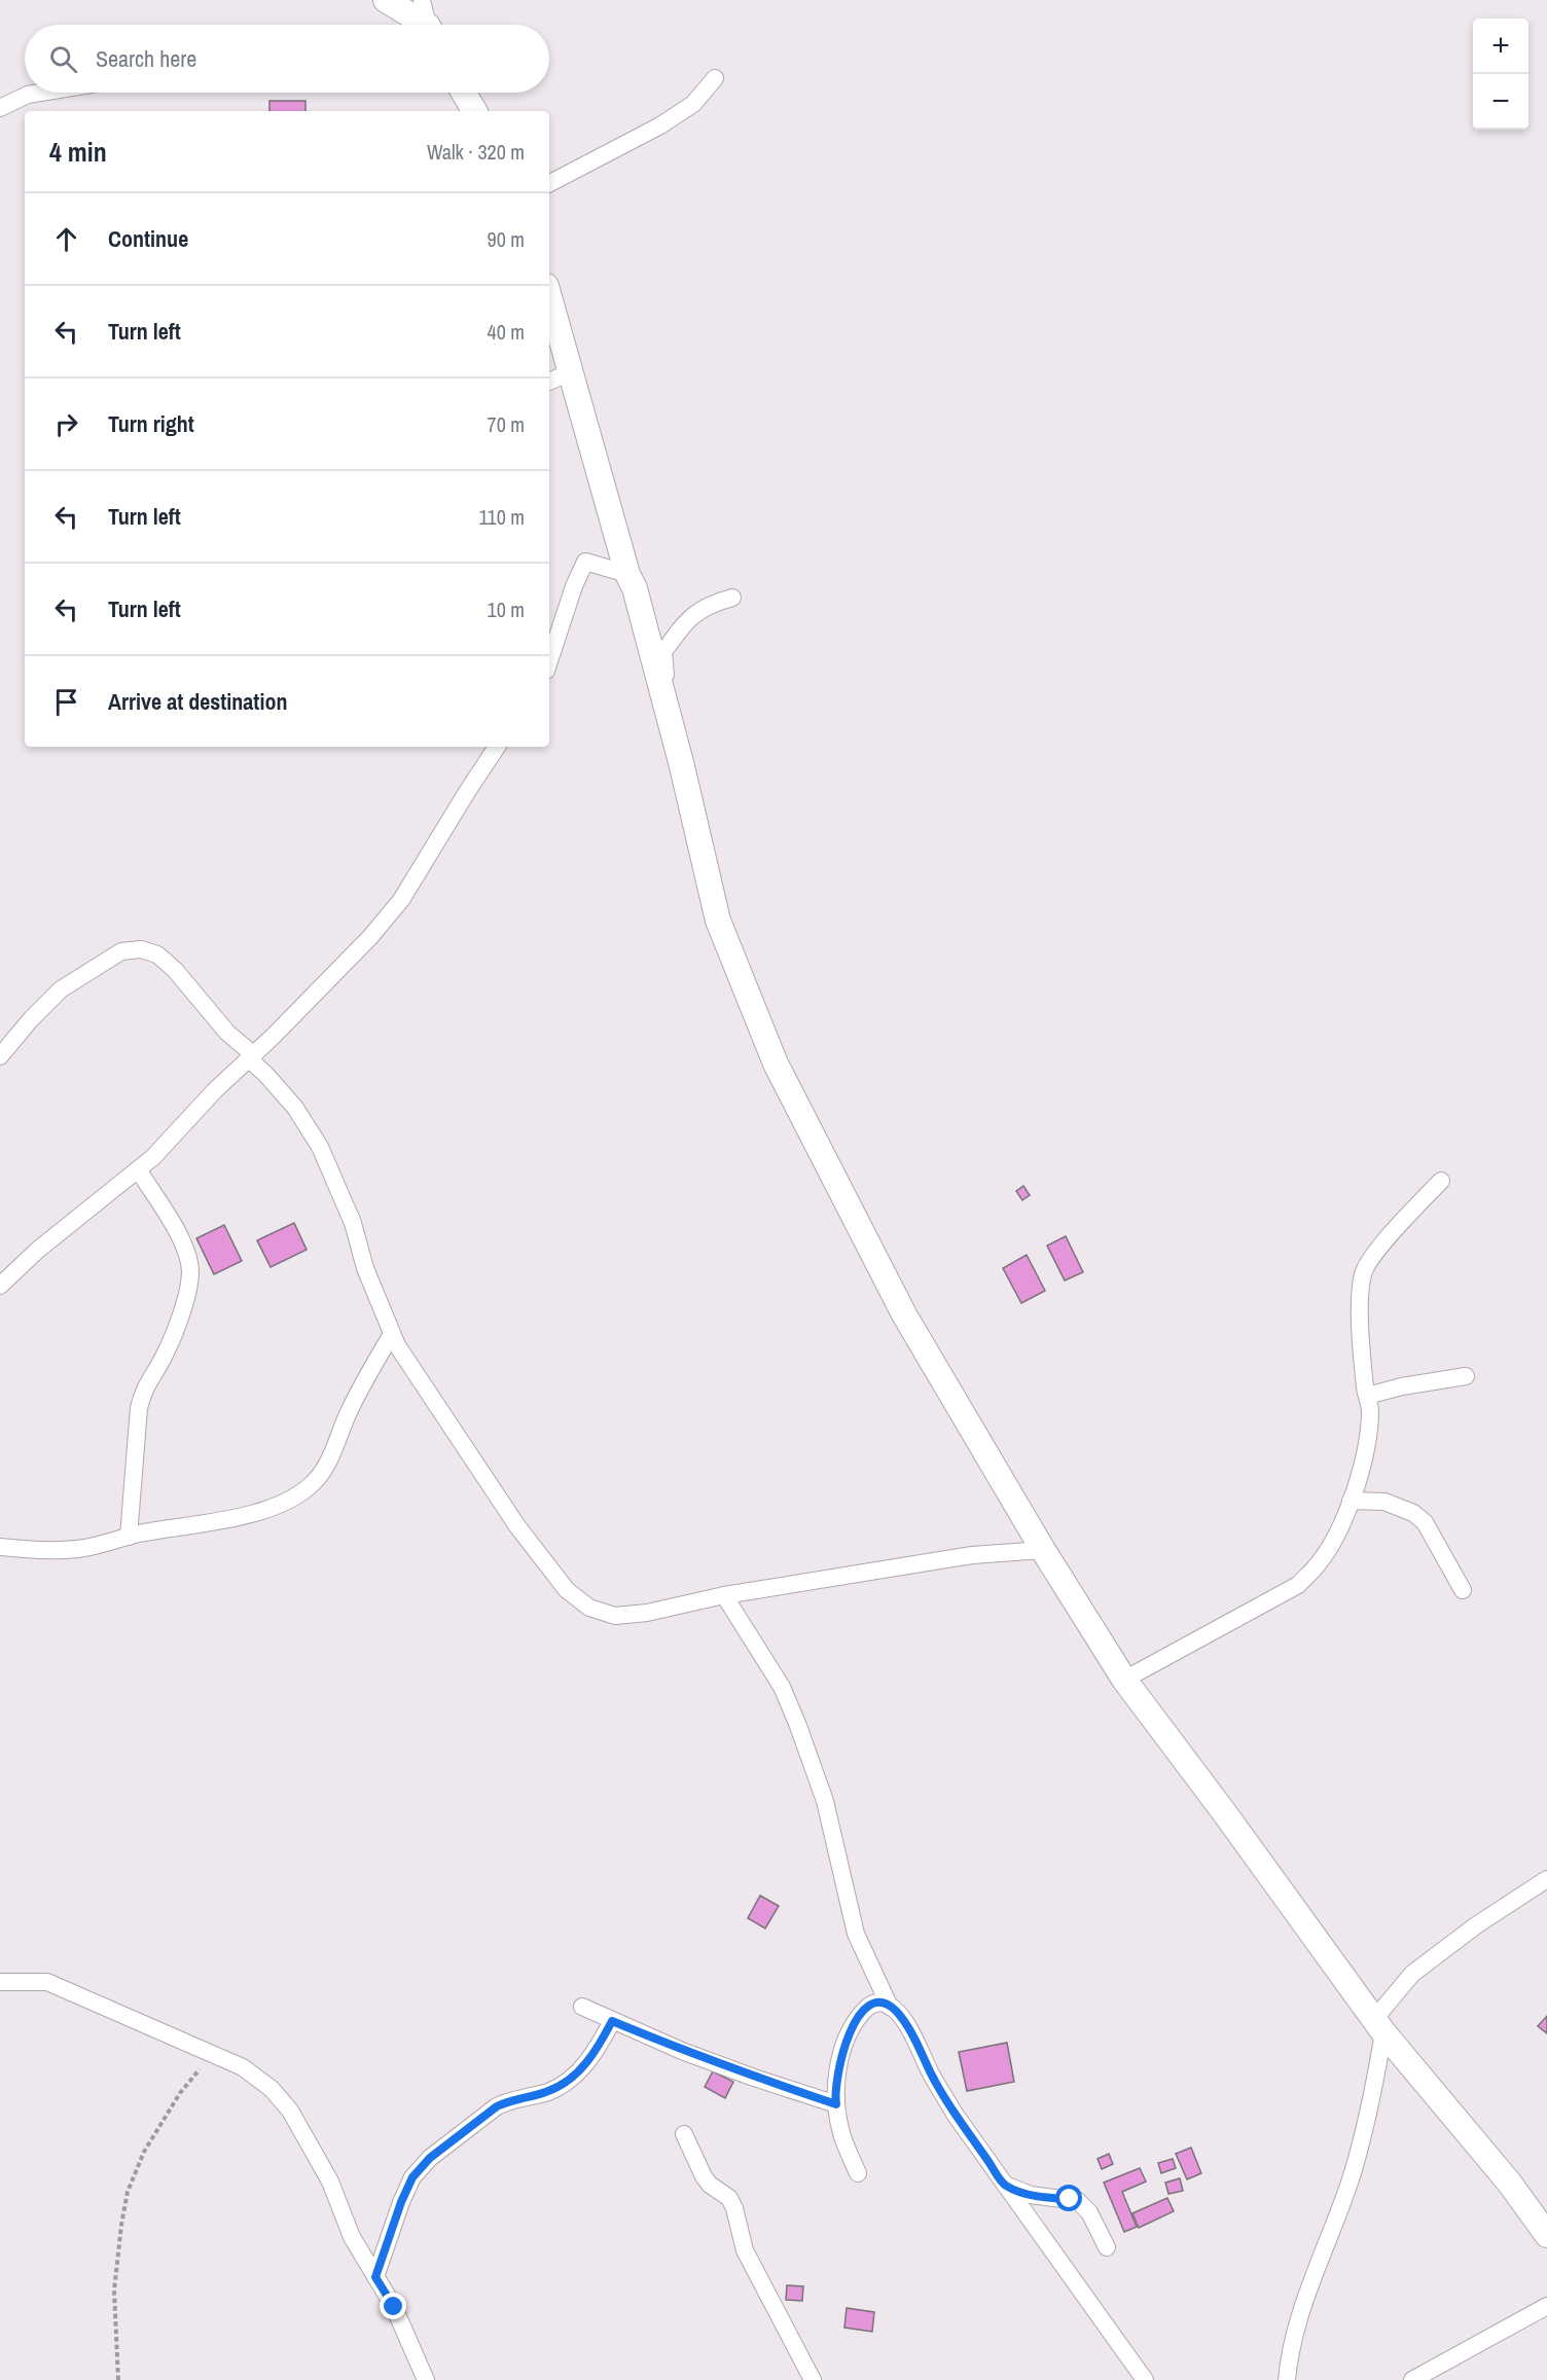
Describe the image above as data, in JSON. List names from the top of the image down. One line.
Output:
{"page":{"map_buttons":["+","−"],"search":"Search here","heading":["4 min","Walk · 320 m"],"list":[["Continue","90 m"],["Turn left","40 m"],["Turn right","70 m"],["Turn left","110 m"],["Turn left","10 m"],"Arrive at destination"]}}
